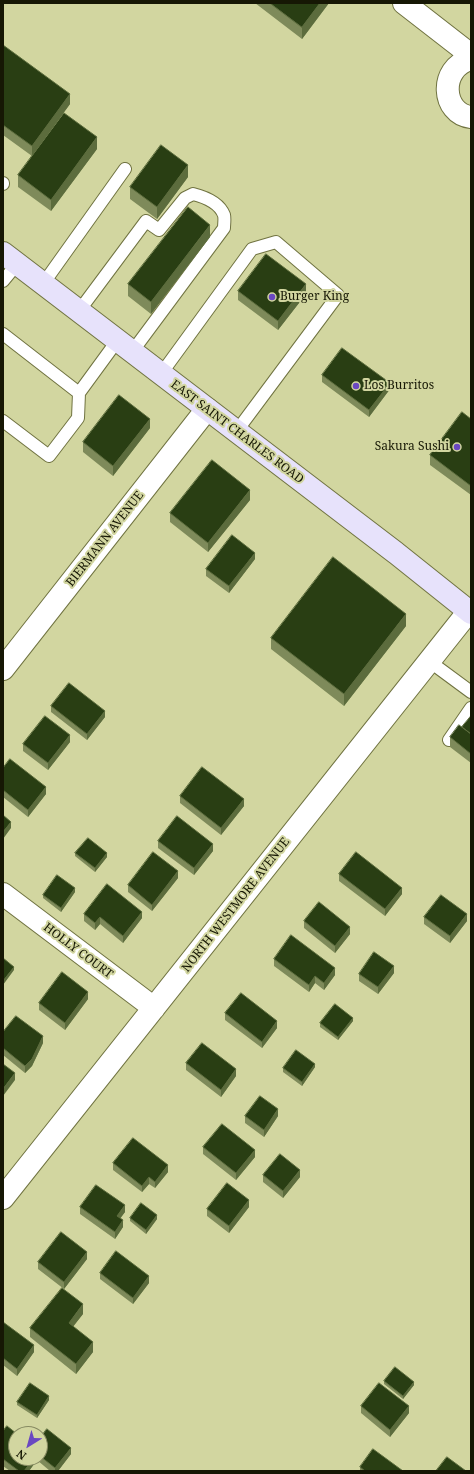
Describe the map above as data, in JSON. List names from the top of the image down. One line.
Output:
{"streets":{"main road":["EAST SAINT CHARLES ROAD"],"street":["BIERMANN AVENUE","NORTH WESTMORE AVENUE","HOLLY COURT"]},"crossings":[["EAST SAINT CHARLES ROAD","BIERMANN AVENUE"],["EAST SAINT CHARLES ROAD","NORTH WESTMORE AVENUE"],["NORTH WESTMORE AVENUE","HOLLY COURT"]],"places":["Burger King","Los Burritos","Sakura Sushi"],"north":"bottom left"}
